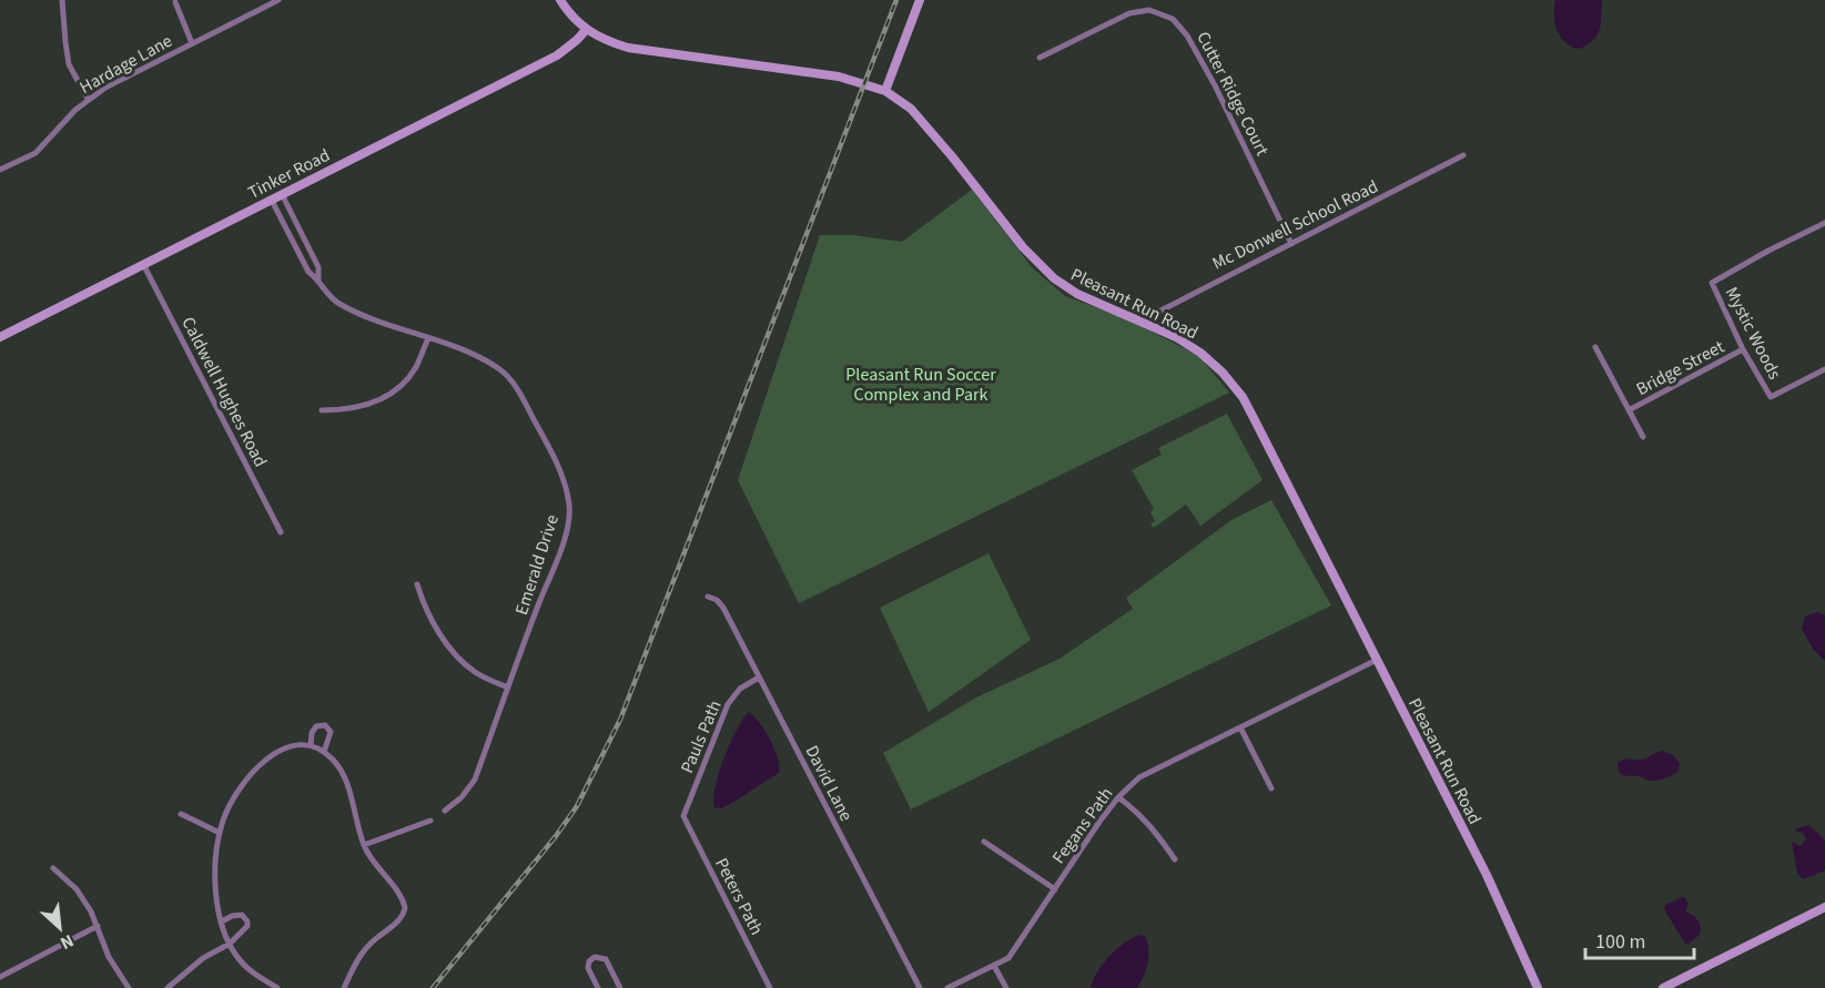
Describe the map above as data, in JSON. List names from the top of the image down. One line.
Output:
{"streets":{"main road":["Tinker Road","Pleasant Run Road"],"street":["Hardage Lane","Cutter Ridge Court","Mc Donwell School Road","Mystic Woods","Bridge Street","Caldwell Hughes Road","Emerald Drive","Pauls Path","David Lane","Fegans Path","Peters Path"]},"crossings":[["Cutter Ridge Court","Mc Donwell School Road"],["Tinker Road","Pleasant Run Road"],["Tinker Road","Caldwell Hughes Road"],["Tinker Road","Emerald Drive"],["Mc Donwell School Road","Pleasant Run Road"],["Pleasant Run Road","Fegans Path"],["Mystic Woods","Bridge Street"],["Pauls Path","David Lane"],["Pauls Path","Peters Path"]],"parks":["Pleasant Run Soccer Complex and Park"],"scale_bar":"100 m","north":"bottom right"}
